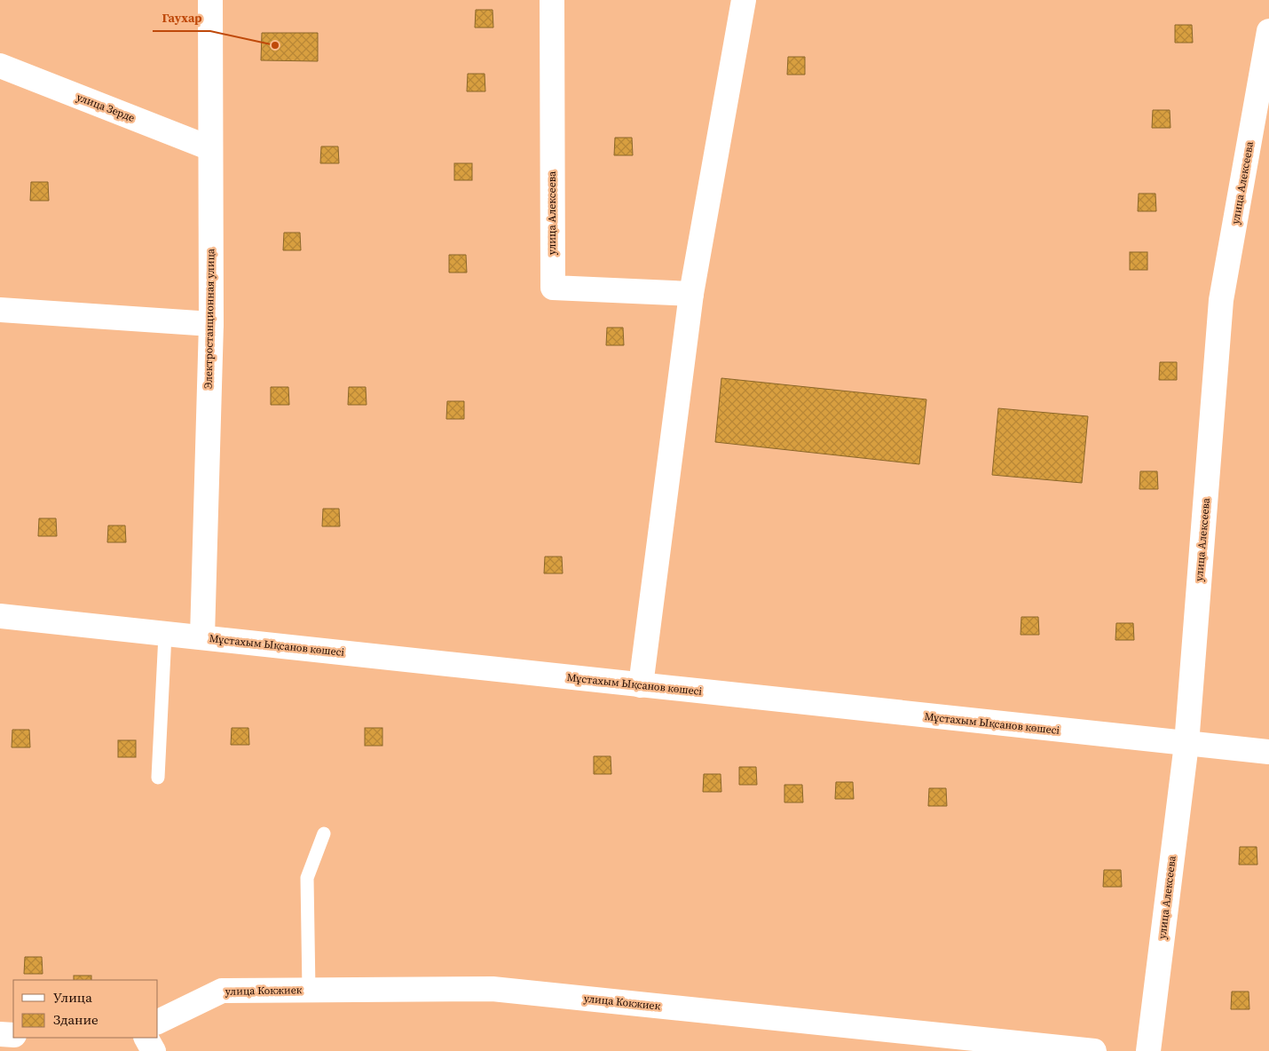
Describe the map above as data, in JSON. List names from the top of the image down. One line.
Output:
{"streets":{"street":["улица Зерде","улица Алексеева","Электростанционная улица","Мұстахым Ықсанов көшесі","улица Кокжиек"]},"crossings":[["улица Зерде","Электростанционная улица"],["улица Алексеева","Мұстахым Ықсанов көшесі"],["Электростанционная улица","Мұстахым Ықсанов көшесі"]],"places":["Гаухар"],"legend":["Улица","Здание"]}
